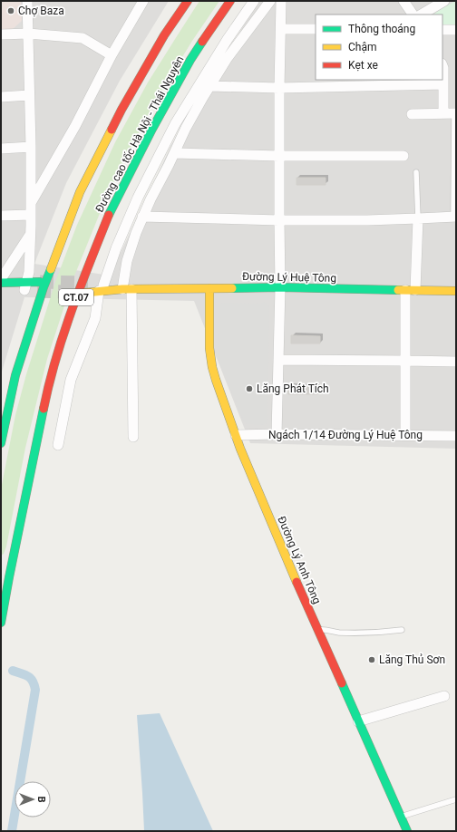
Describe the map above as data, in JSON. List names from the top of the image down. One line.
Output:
{"streets":{"main road":["Đường cao tốc Hà Nội - Thái Nguyên","Đường Lý Huệ Tông","CT.07","Đường Lý Anh Tông"],"street":["Ngách 1/14 Đường Lý Huệ Tông"]},"crossings":[["Đường Lý Huệ Tông","Đường Lý Anh Tông"],["Ngách 1/14 Đường Lý Huệ Tông","Đường Lý Anh Tông"]],"places":["Chợ Baza","Lăng Phát Tích","Lăng Thủ Sơn"],"legend":["Thông thoáng","Chậm","Kẹt xe"],"north":"right"}
